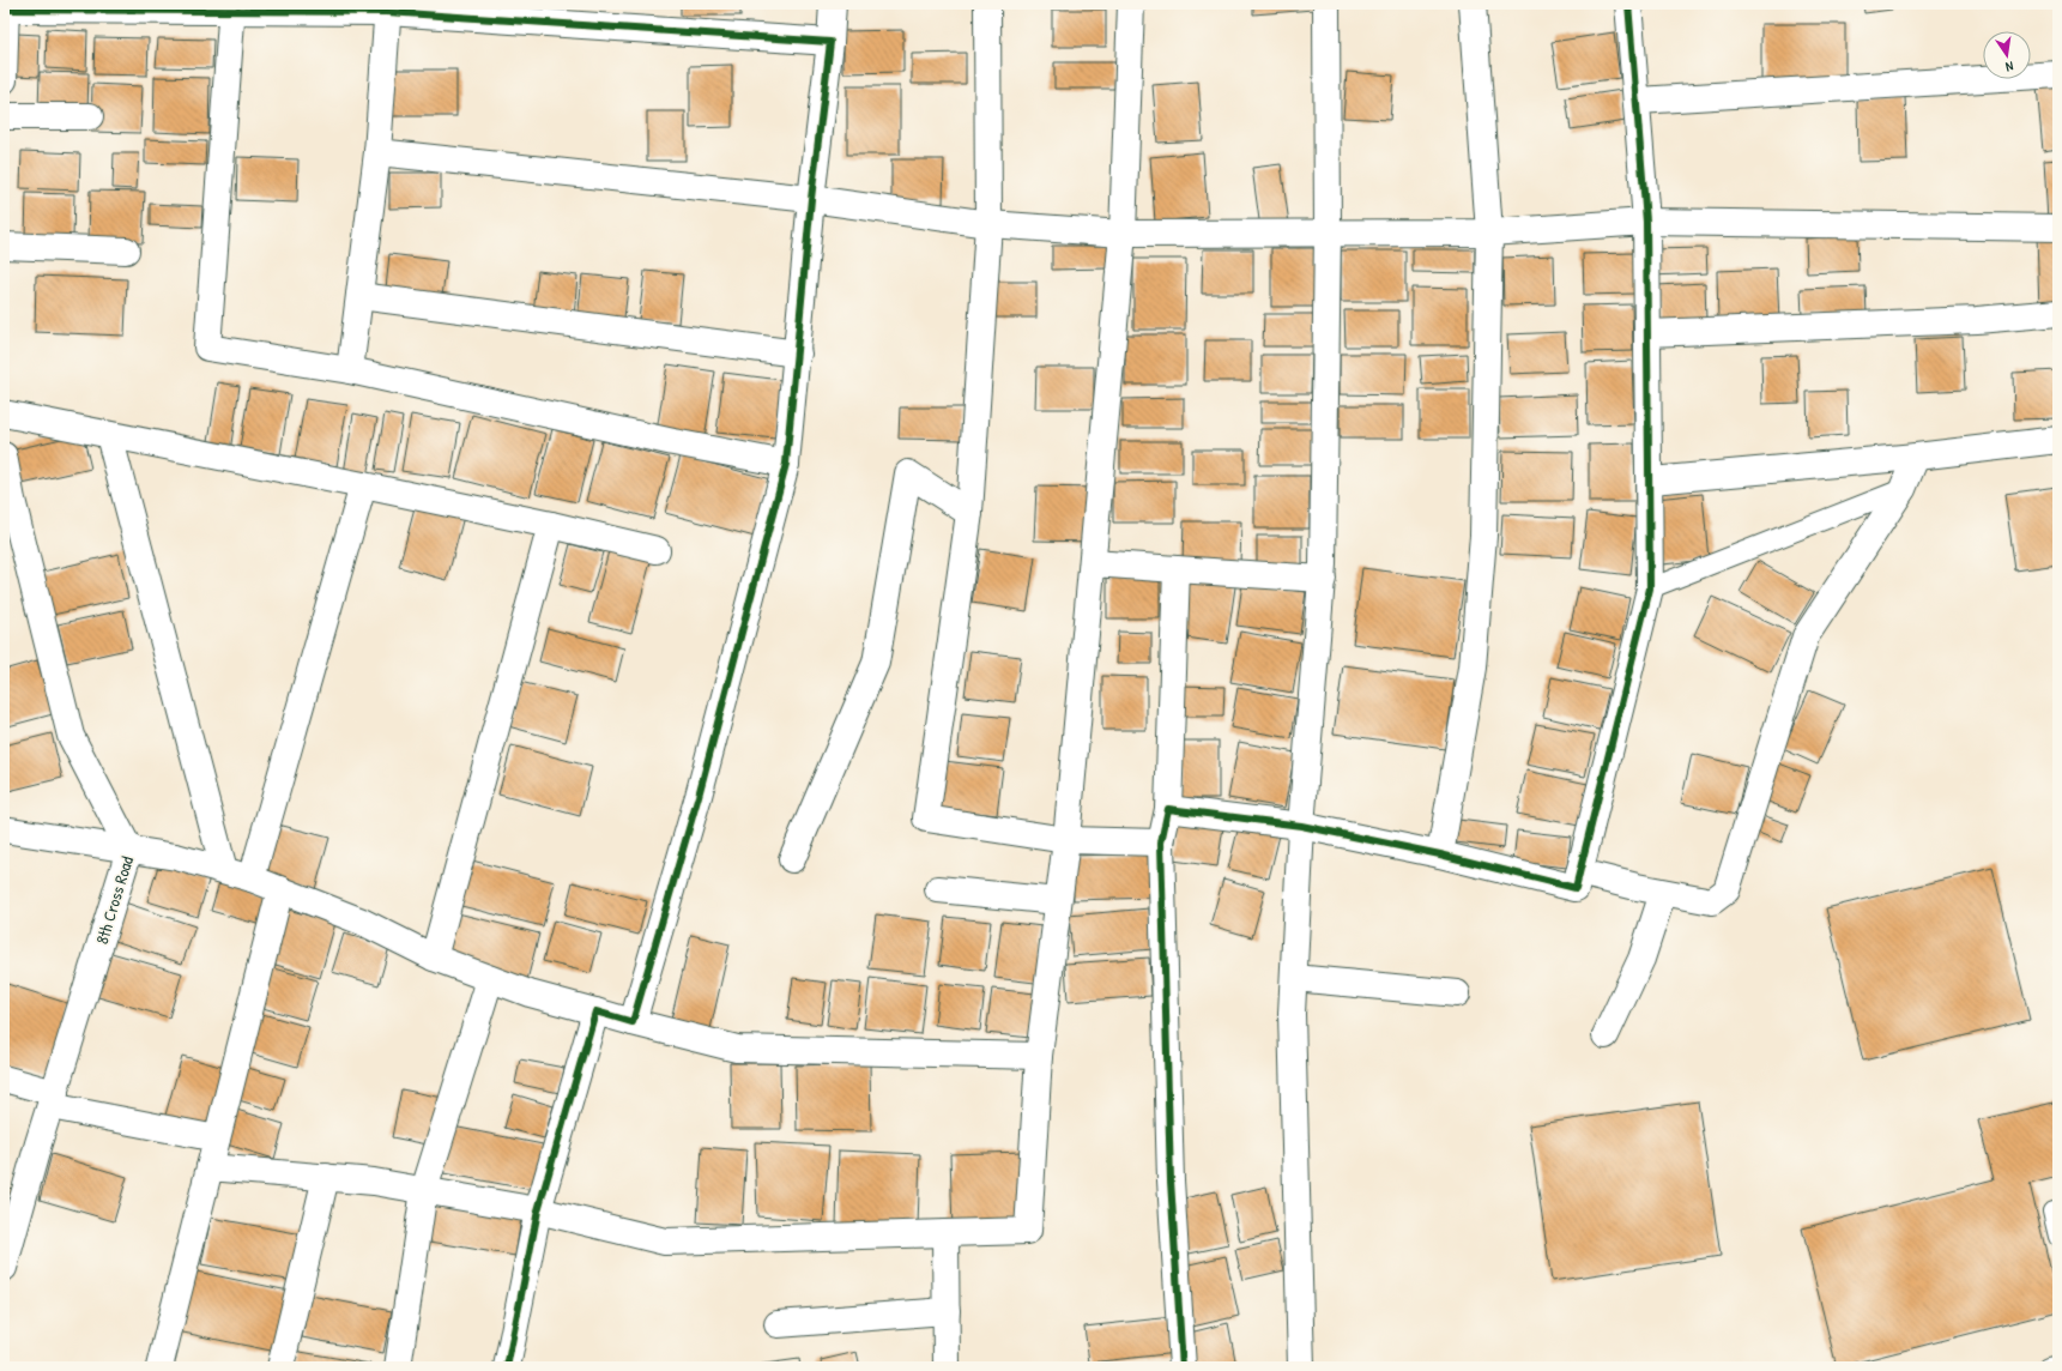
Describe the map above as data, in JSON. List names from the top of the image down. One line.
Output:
{"streets":{"street":["8th Cross Road"]},"north":"bottom"}
